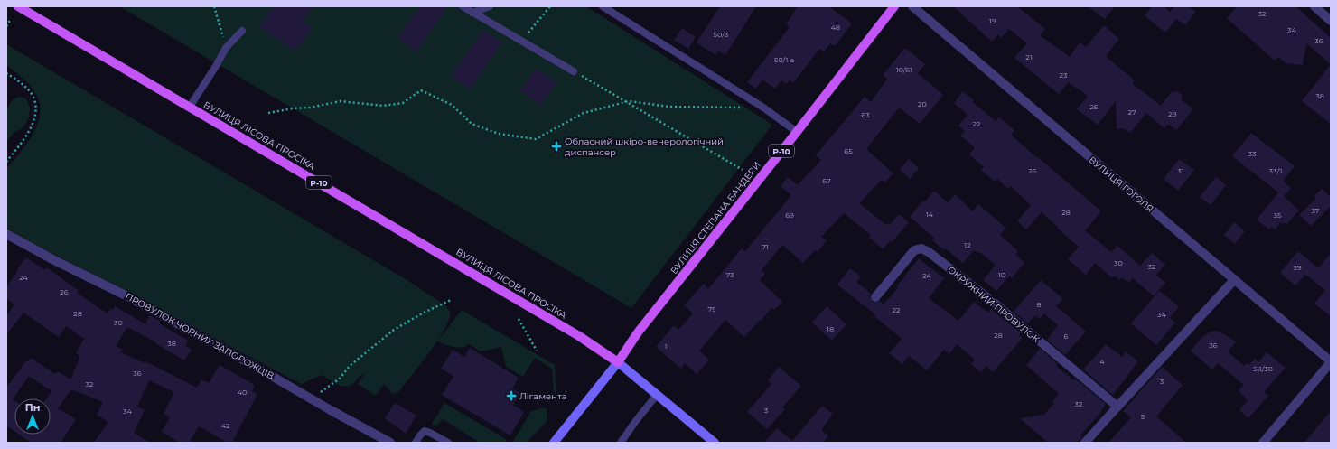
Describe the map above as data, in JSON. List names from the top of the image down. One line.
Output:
{"streets":{"main road":["ВУЛИЦЯ ЛІСОВА ПРОСІКА","Р-10","ВУЛИЦЯ СТЕПАНА БАНДЕРИ"],"street":["ВУЛИЦЯ ГОГОЛЯ","ОКРУЖНИЙ ПРОВУЛОК","ПРОВУЛОК ЧОРНИХ ЗАПОРОЖЦІВ"]},"crossings":[["ВУЛИЦЯ ЛІСОВА ПРОСІКА","ВУЛИЦЯ СТЕПАНА БАНДЕРИ"]],"places":{"health":["Обласний шкіро-венерологічний диспансер","Лігамента"]},"house_numbers":["32","19","48","34","50/3","36","21","50/1 а","18/61","23","38","20","25","27","29","63","22","65","33","26","31","33/1","67","37","28","14","69","35","12","71","30","32","39","73","10","24","24","26","8","75","22","28","34","30","18","28","6","38","36","1","4","58/38","36","3","32","40","32","3","34","5","42"],"north":"top"}
